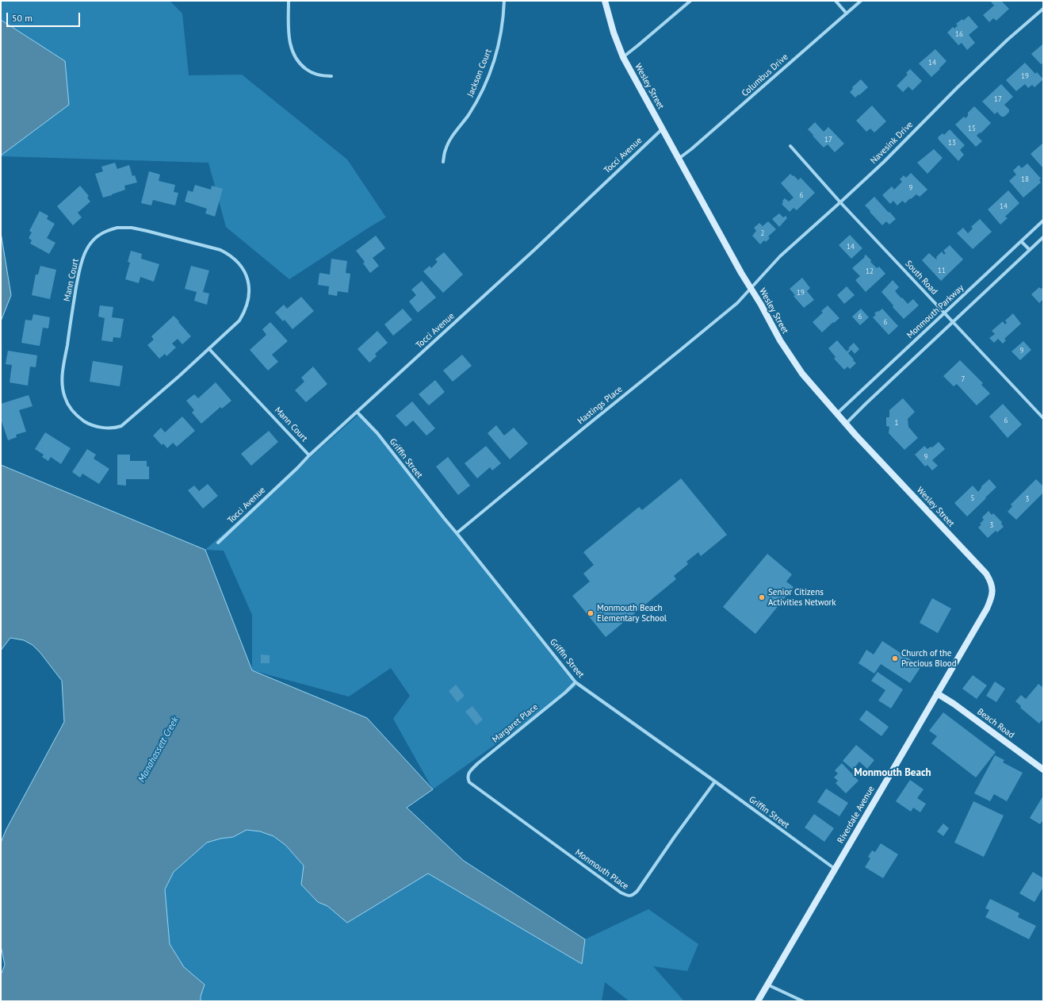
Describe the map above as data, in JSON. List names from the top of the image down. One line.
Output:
{"streets":{"street":["Jackson Court","Columbus Drive","Wesley Street","Navesink Drive","Tocci Avenue","South Road","Mann Court","Monmouth Parkway","Hastings Place","Griffin Street","Margaret Place","Beach Road","Riverdale Avenue","Monmouth Place"]},"crossings":[["Columbus Drive","Wesley Street"],["Wesley Street","Navesink Drive"],["Wesley Street","Tocci Avenue"],["Wesley Street","Monmouth Parkway"],["Wesley Street","Hastings Place"],["Wesley Street","Riverdale Avenue"],["Navesink Drive","South Road"],["Navesink Drive","Hastings Place"],["Tocci Avenue","Mann Court"],["Tocci Avenue","Griffin Street"],["South Road","Monmouth Parkway"],["Hastings Place","Griffin Street"],["Griffin Street","Margaret Place"],["Griffin Street","Riverdale Avenue"],["Griffin Street","Monmouth Place"],["Margaret Place","Monmouth Place"],["Beach Road","Riverdale Avenue"]],"districts":["Monmouth Beach"],"water":["Manahassett Creek"],"places":["Senior Citizens Activities Network","Monmouth Beach Elementary School","Church of the Precious Blood"],"house_numbers":["16","14","19","17","15","17","13","18","9","6","14","2","14","11","12","19","6","6","9","7","6","1","9","5","3","3"],"scale_bar":"50 m"}
